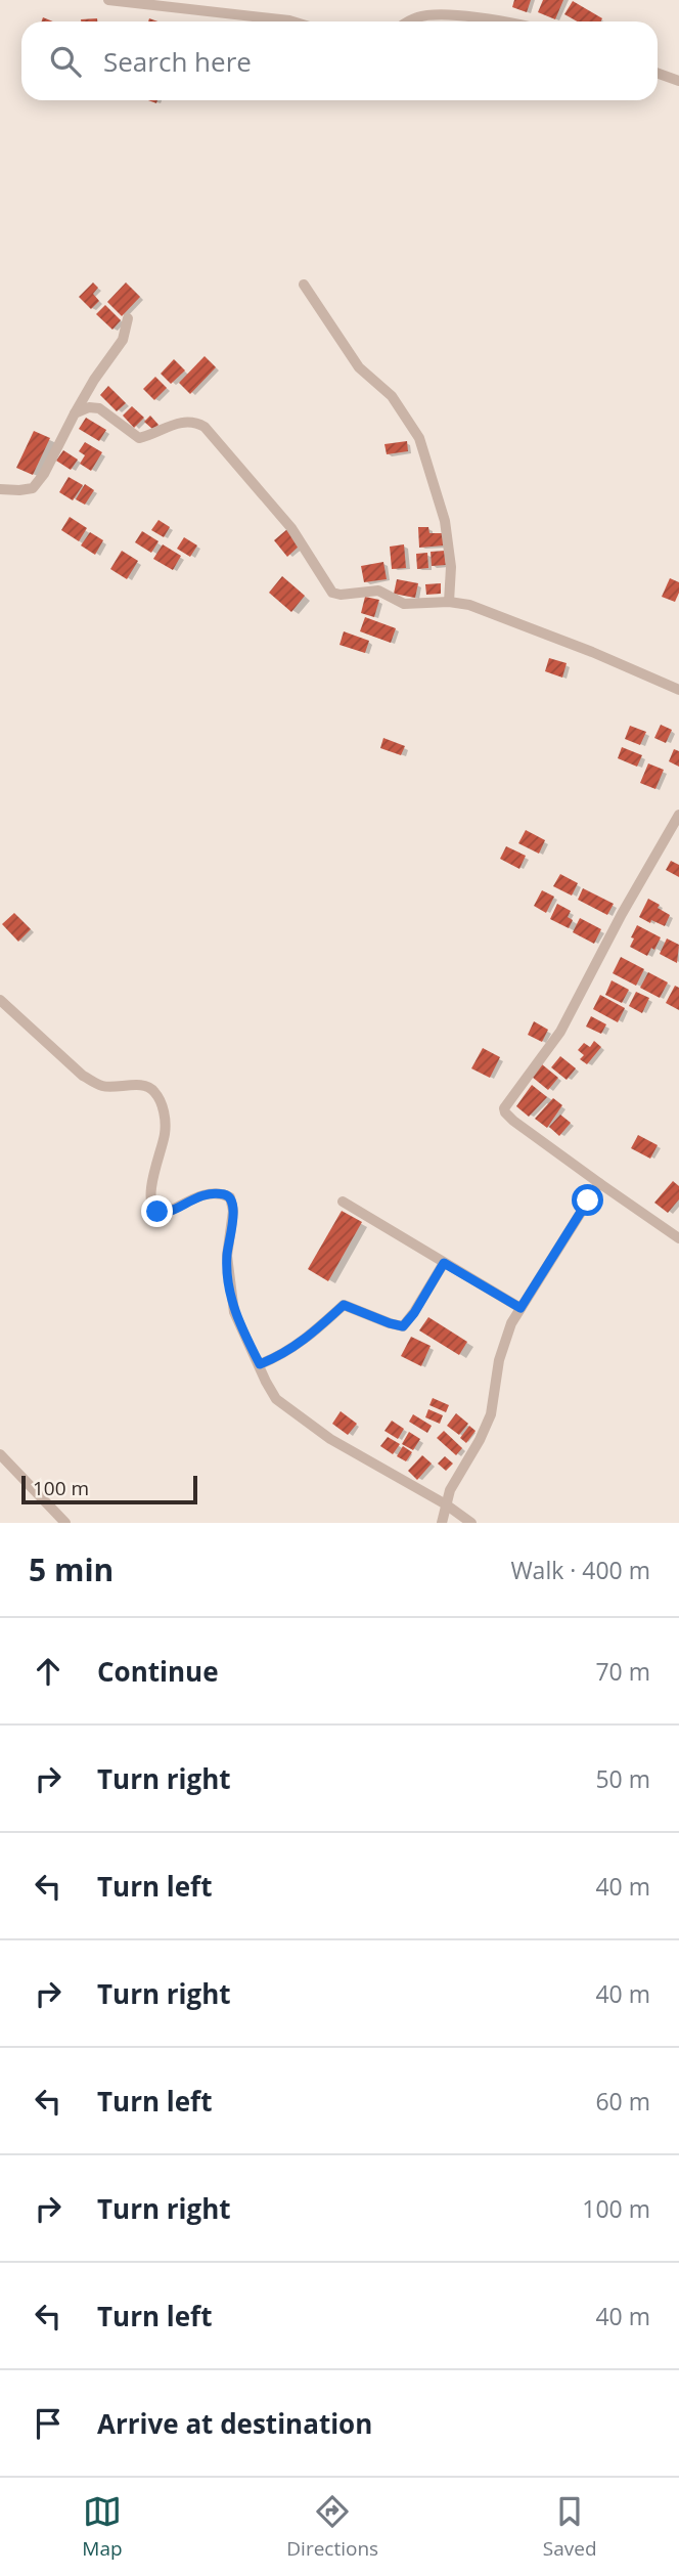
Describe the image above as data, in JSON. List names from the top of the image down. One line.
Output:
{"scale_bar":"100 m","page":{"search":"Search here","scale":"100 m","heading":["5 min","Walk · 400 m"],"list":[["Continue","70 m"],["Turn right","50 m"],["Turn left","40 m"],["Turn right","40 m"],["Turn left","60 m"],["Turn right","100 m"],["Turn left","40 m"],"Arrive at destination"],"nav":["Map","Directions","Saved"]}}
